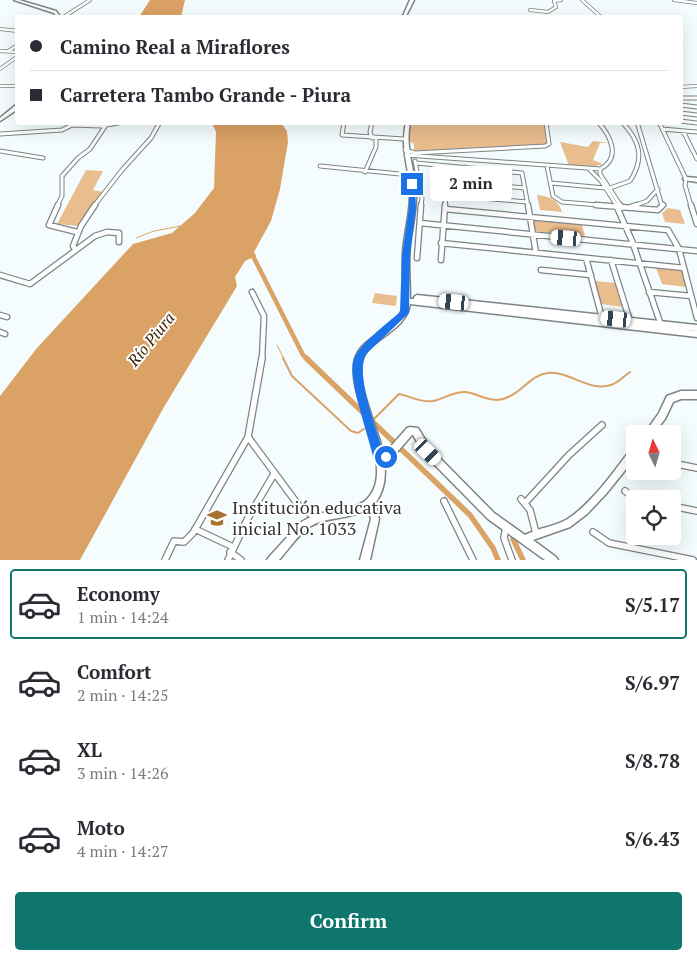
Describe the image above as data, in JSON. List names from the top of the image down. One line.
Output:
{"water":["Río Piura"],"places":{"school or university":["Institución educativa inicial No. 1033"]},"north":"top","page":{"banner":["Camino Real a Miraflores","Carretera Tambo Grande - Piura"],"bubble":"2 min","list":[{"name":"Economy","note":"1 min · 14:24","value":"S/5.17"},{"name":"Comfort","note":"2 min · 14:25","value":"S/6.97"},{"name":"XL","note":"3 min · 14:26","value":"S/8.78"},{"name":"Moto","note":"4 min · 14:27","value":"S/6.43"}],"buttons":"Confirm"}}
